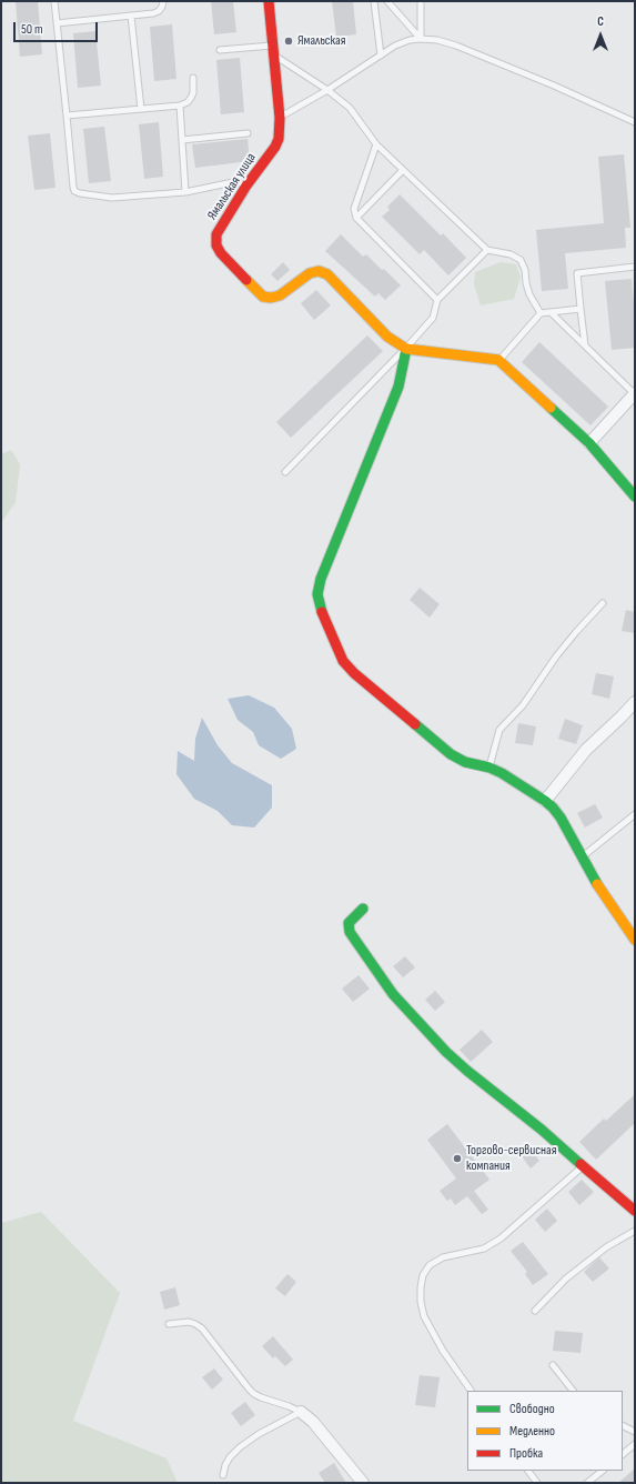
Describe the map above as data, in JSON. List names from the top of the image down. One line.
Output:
{"streets":{"street":["Ямальская улица"]},"places":["Ямальская","Торгово-сервисная компания"],"legend":["Свободно","Медленно","Пробка"],"scale_bar":"50 m","north":"top"}
